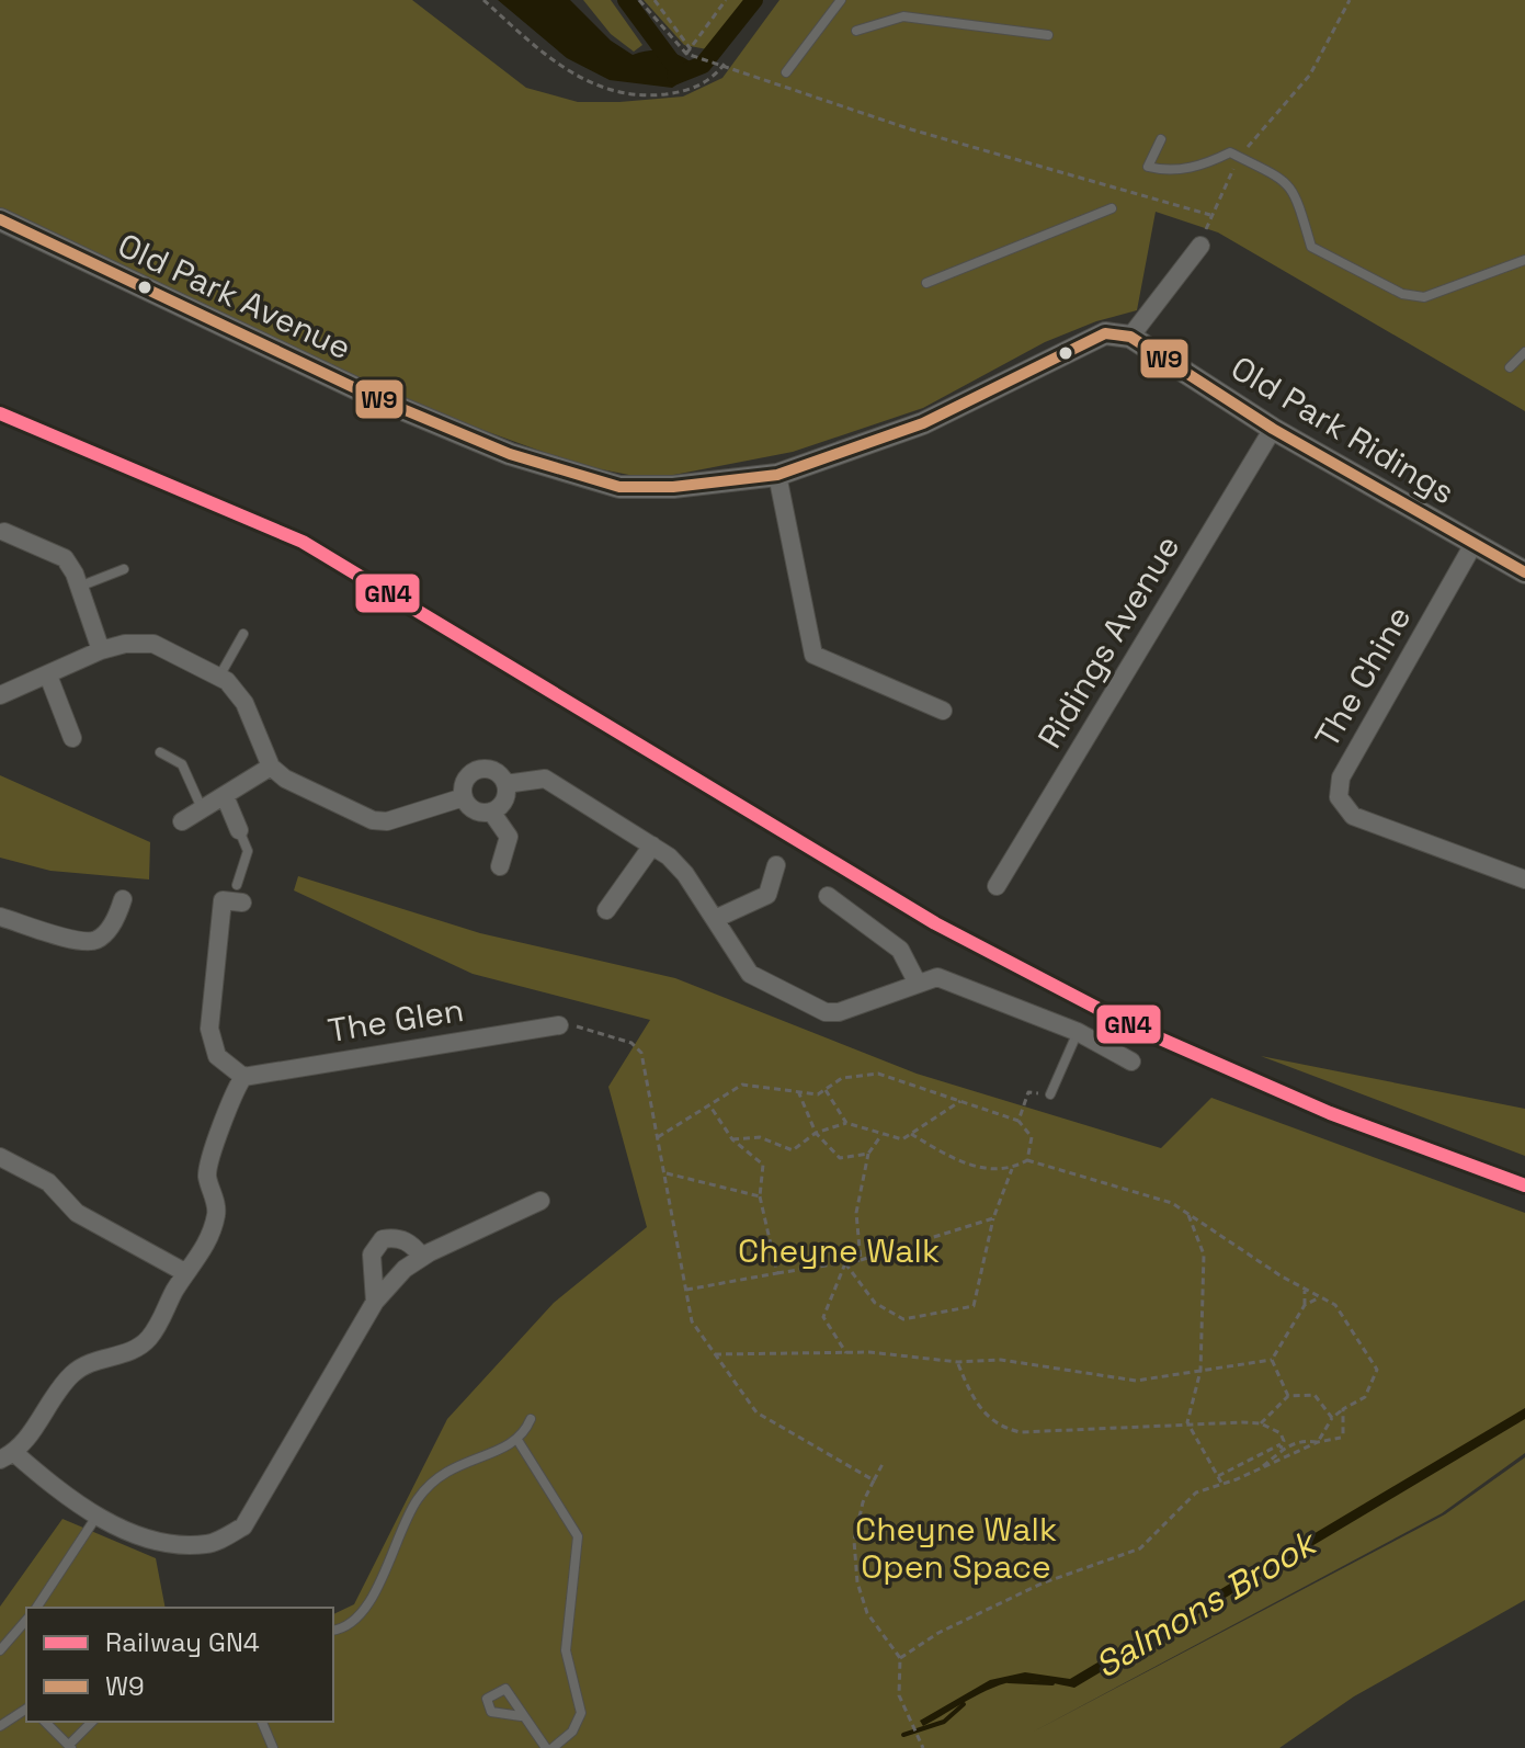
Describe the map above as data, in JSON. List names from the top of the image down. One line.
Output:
{"streets":{"street":["Old Park Avenue","Old Park Ridings","Ridings Avenue","The Chine","The Glen"]},"crossings":[["Old Park Avenue","Old Park Ridings"],["Old Park Ridings","Ridings Avenue"],["Old Park Ridings","The Chine"]],"water":["Salmons Brook"],"parks":["Cheyne Walk","Cheyne Walk Open Space"],"lines":["transit line W9","rail line GN4"],"legend":["Railway GN4","W9"]}
